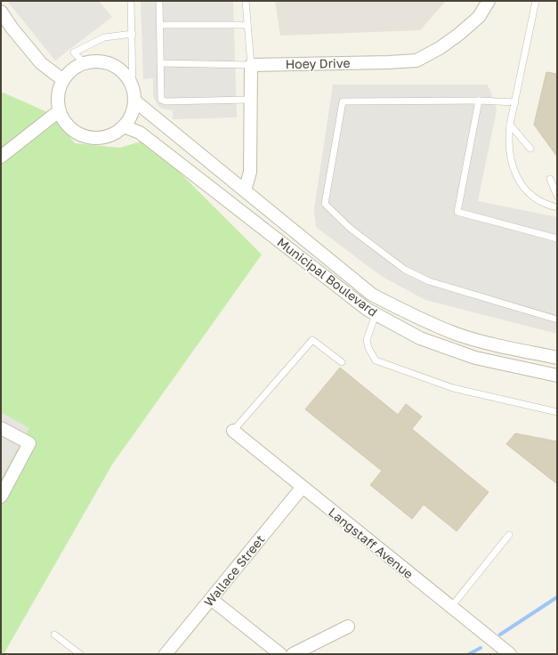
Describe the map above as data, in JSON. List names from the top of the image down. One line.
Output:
{"streets":{"street":["Hoey Drive","Municipal Boulevard","Langstaff Avenue","Wallace Street"]},"crossings":[["Langstaff Avenue","Wallace Street"]]}
